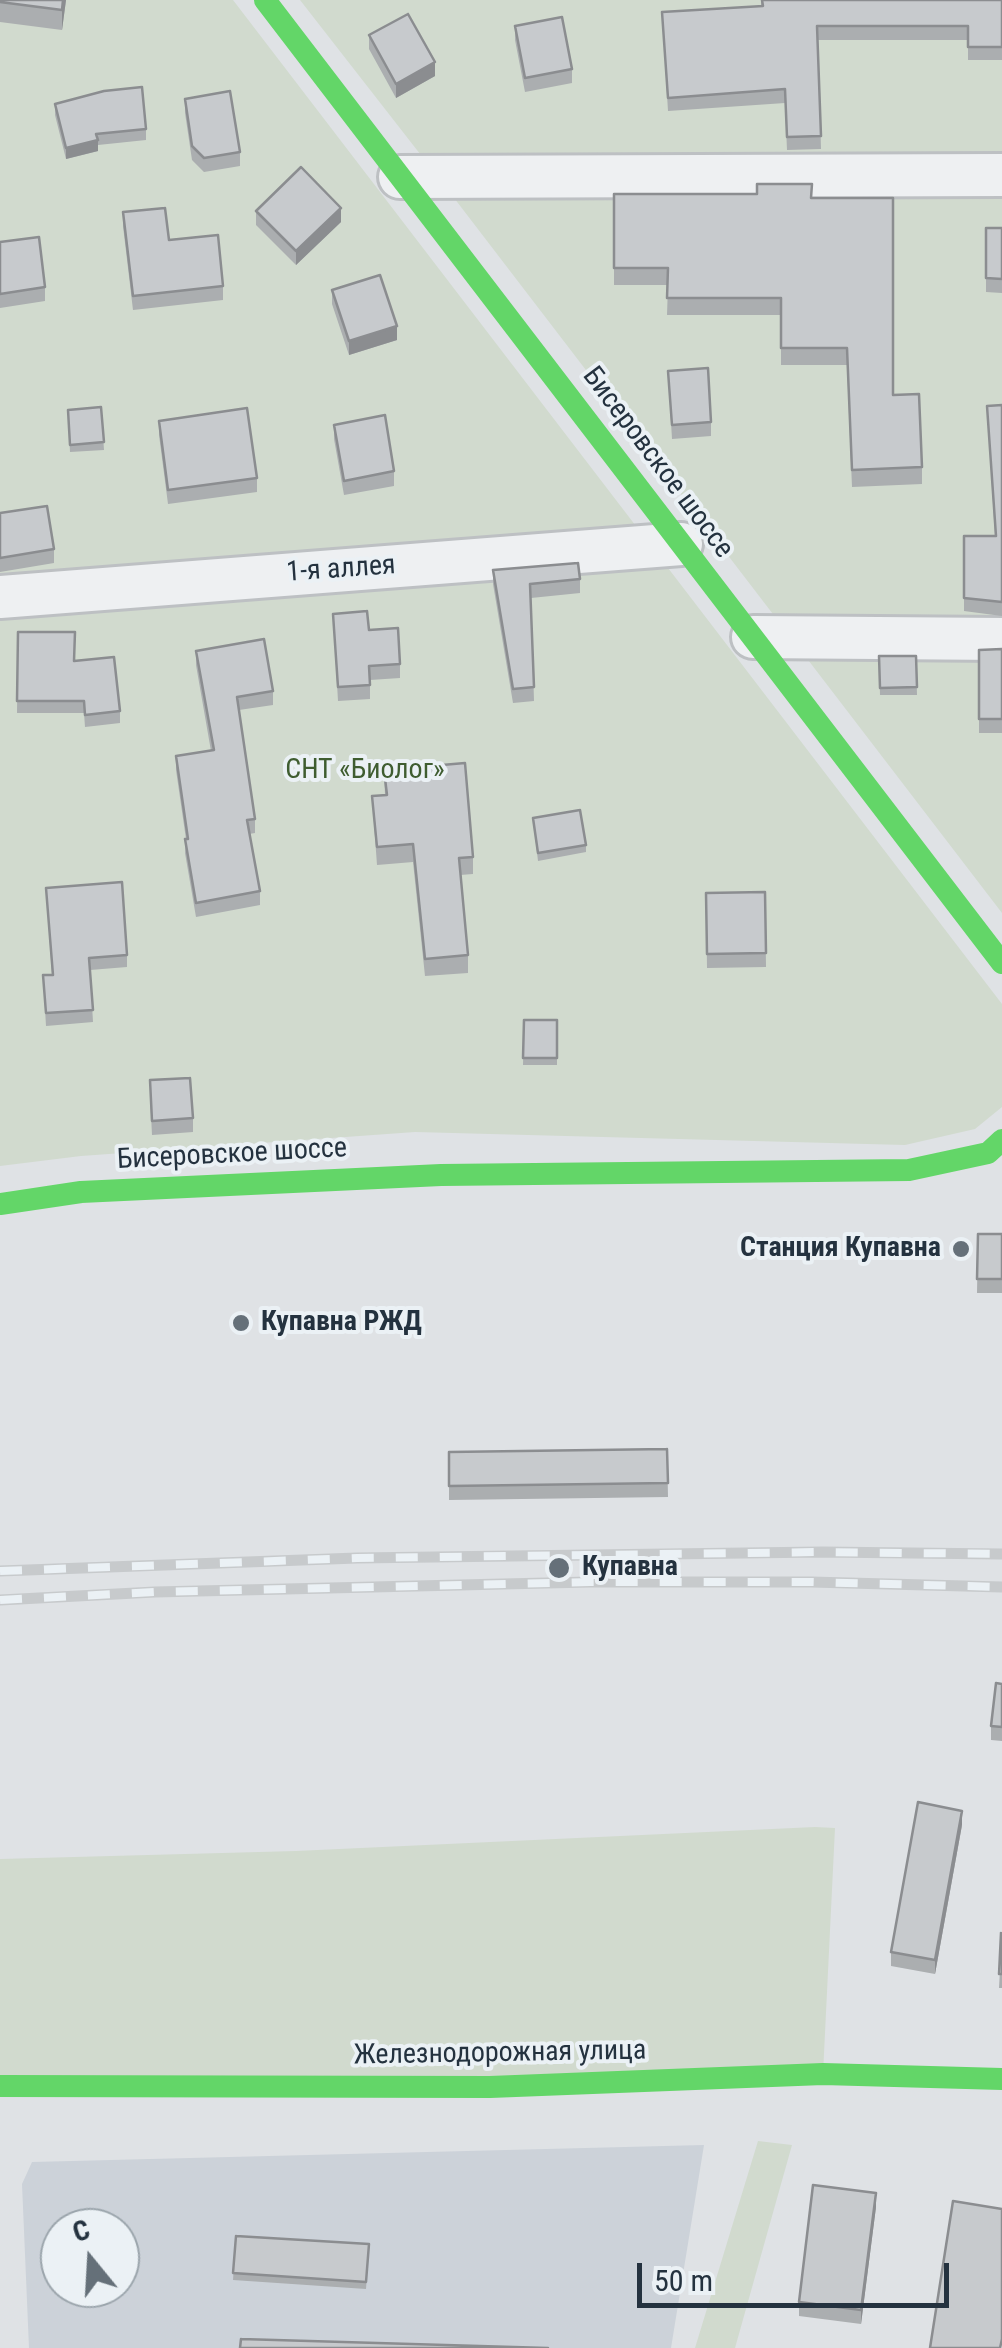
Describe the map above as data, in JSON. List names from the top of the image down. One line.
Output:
{"streets":{"main road":["Бисеровское шоссе","Железнодорожная улица"],"street":["1-я аллея"]},"crossings":[["Бисеровское шоссе","1-я аллея"]],"parks":["СНТ «Биолог»"],"places":["Станция Купавна","Купавна РЖД","Купавна"],"scale_bar":"50 m","north":"top"}
